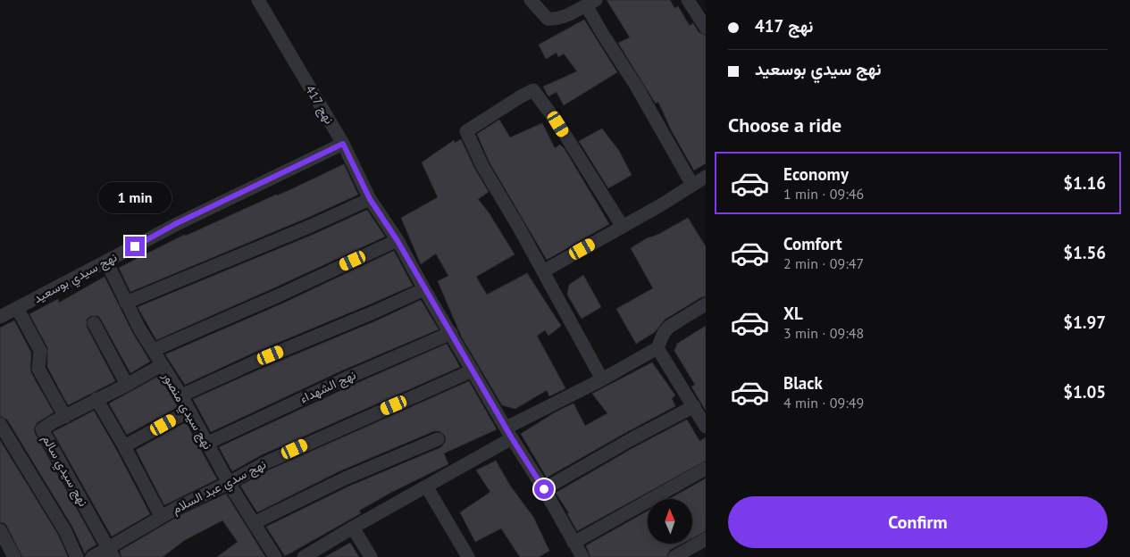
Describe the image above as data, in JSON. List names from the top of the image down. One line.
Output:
{"streets":{"street":["نهج 417","نهج سيدي بوسعيد","نهج الشهداء","نهج سيدي منصور","نهج سيدي سالم","نهج سدي عبد السلام"]},"crossings":[["نهج 417","نهج سيدي بوسعيد"],["نهج 417","نهج الشهداء"],["نهج 417","نهج سدي عبد السلام"],["نهج سيدي بوسعيد","نهج سيدي منصور"],["نهج الشهداء","نهج سيدي منصور"],["نهج سيدي منصور","نهج سدي عبد السلام"],["نهج سيدي سالم","نهج سدي عبد السلام"]],"north":"top","page":{"banner":["نهج 417","نهج سيدي بوسعيد"],"heading":"Choose a ride","list":[{"name":"Economy","note":"1 min · 09:46","value":"$1.16"},{"name":"Comfort","note":"2 min · 09:47","value":"$1.56"},{"name":"XL","note":"3 min · 09:48","value":"$1.97"},{"name":"Black","note":"4 min · 09:49","value":"$1.05"}],"bubble":"1 min","buttons":"Confirm"}}
